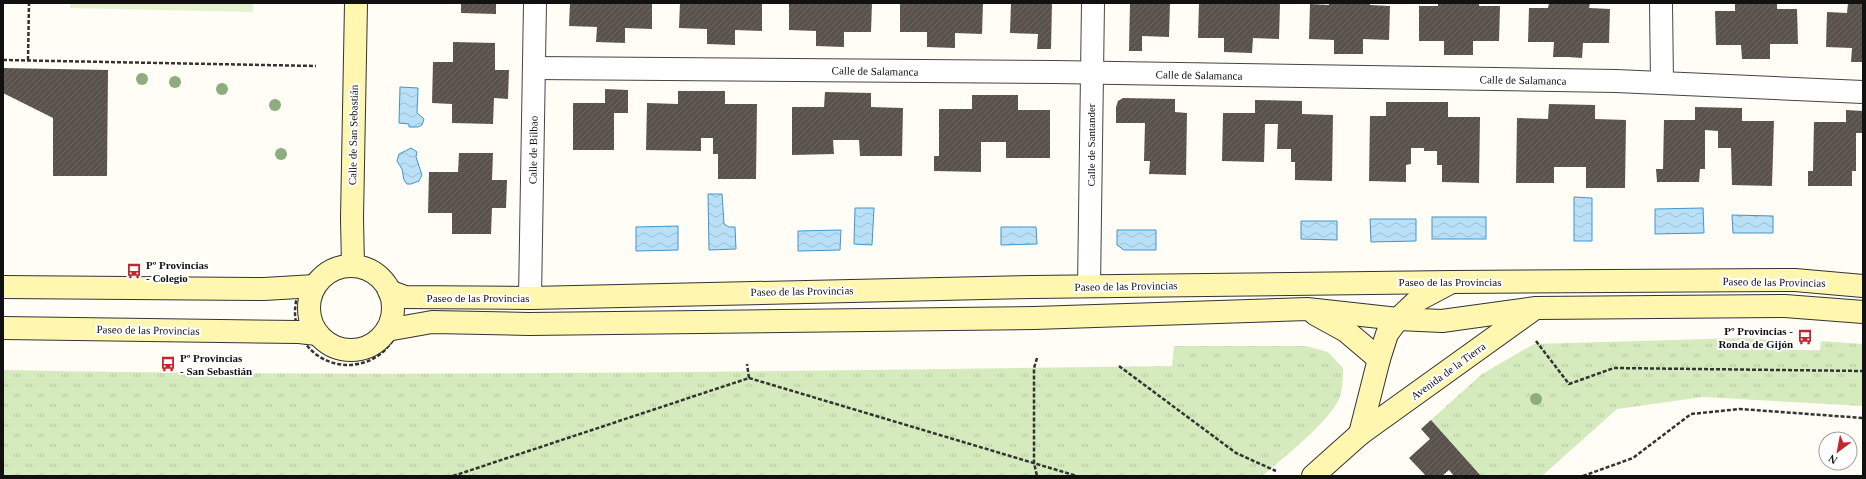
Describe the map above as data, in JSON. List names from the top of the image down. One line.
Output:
{"streets":{"street":["Calle de Salamanca","Calle de San Sebastián","Calle de Santander","Calle de Bilbao","Paseo de las Provincias","Avenida de la Tierra"]},"crossings":[["Calle de Salamanca","Calle de Santander"],["Calle de Salamanca","Calle de Bilbao"],["Calle de San Sebastián","Paseo de las Provincias"],["Calle de Santander","Paseo de las Provincias"],["Calle de Bilbao","Paseo de las Provincias"]],"places":{"bus stop":["Pº Provincias - Colegio","Pº Provincias - Ronda de Gijón","Pº Provincias - San Sebastián"]},"north":"bottom left"}
